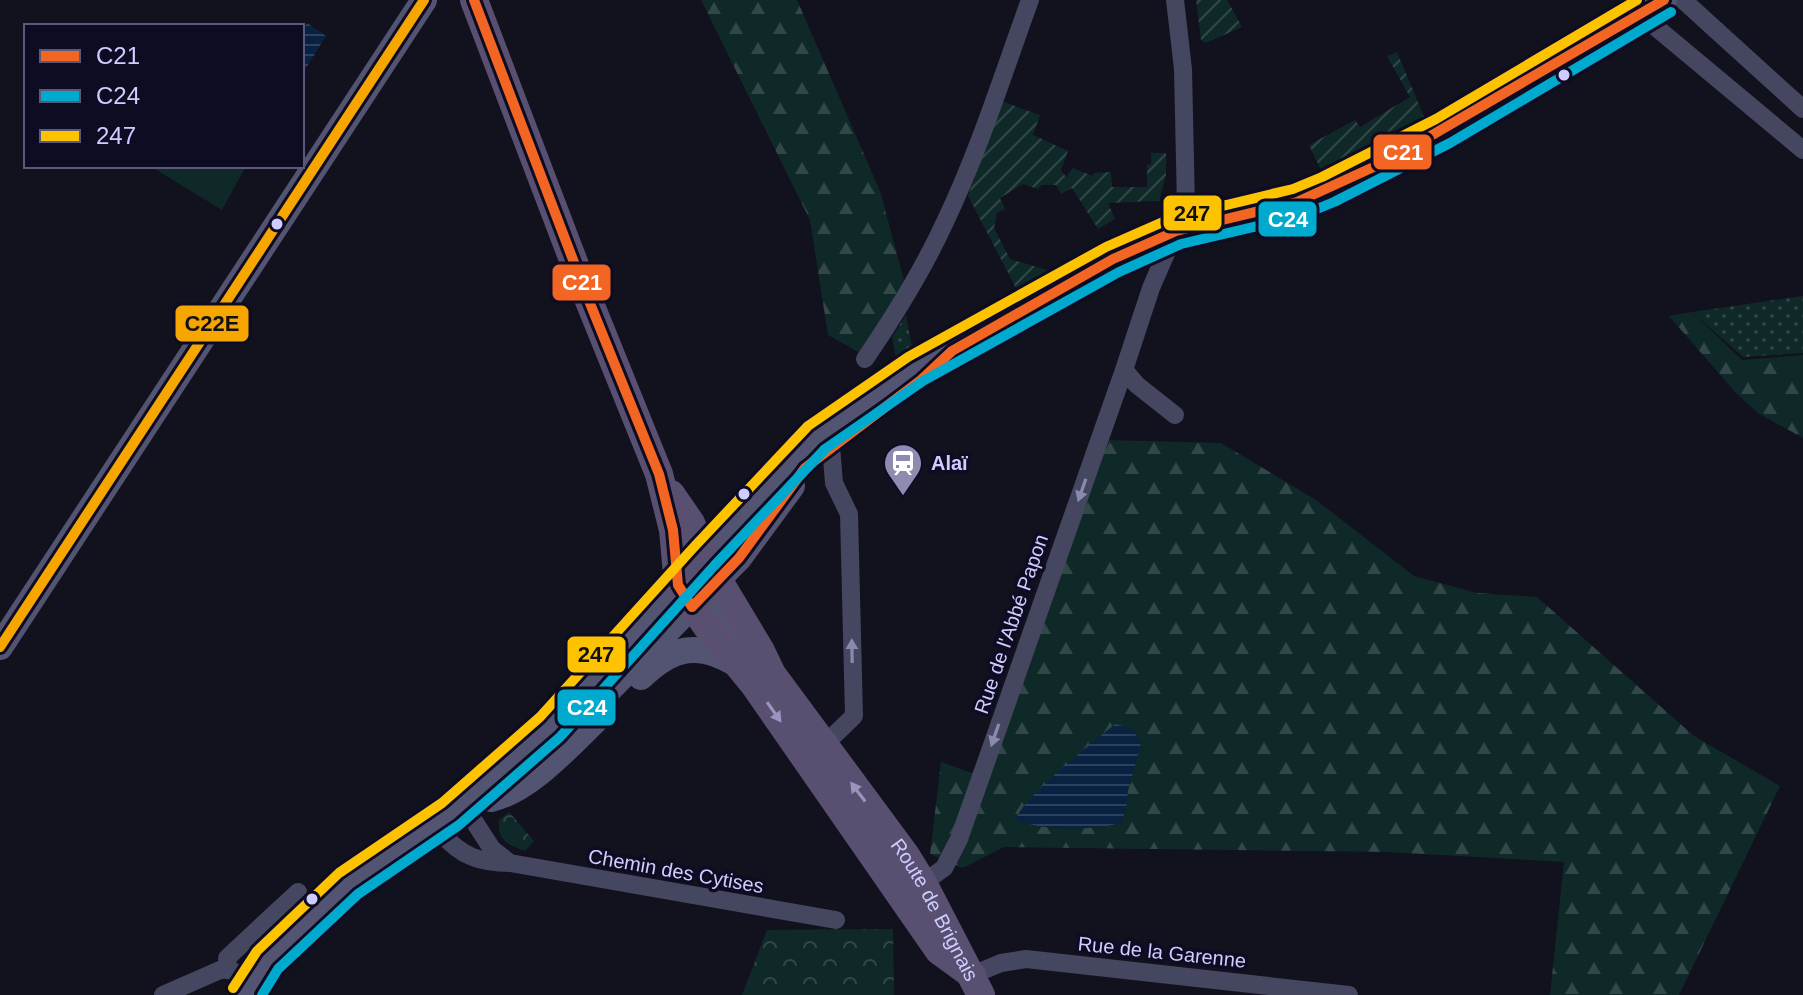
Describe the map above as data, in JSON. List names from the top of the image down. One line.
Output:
{"streets":{"main road":["Route de Brignais"],"street":["Rue de l'Abbé Papon","Chemin des Cytises","Rue de la Garenne"]},"crossings":[["Rue de l'Abbé Papon","Route de Brignais"],["Route de Brignais","Rue de la Garenne"]],"one_way":["Rue de l'Abbé Papon"],"places":{"station":["Alaï"]},"lines":["transit line C21","transit line 247","transit line C22E","transit line C24"],"legend":["C21","C24","247"]}
